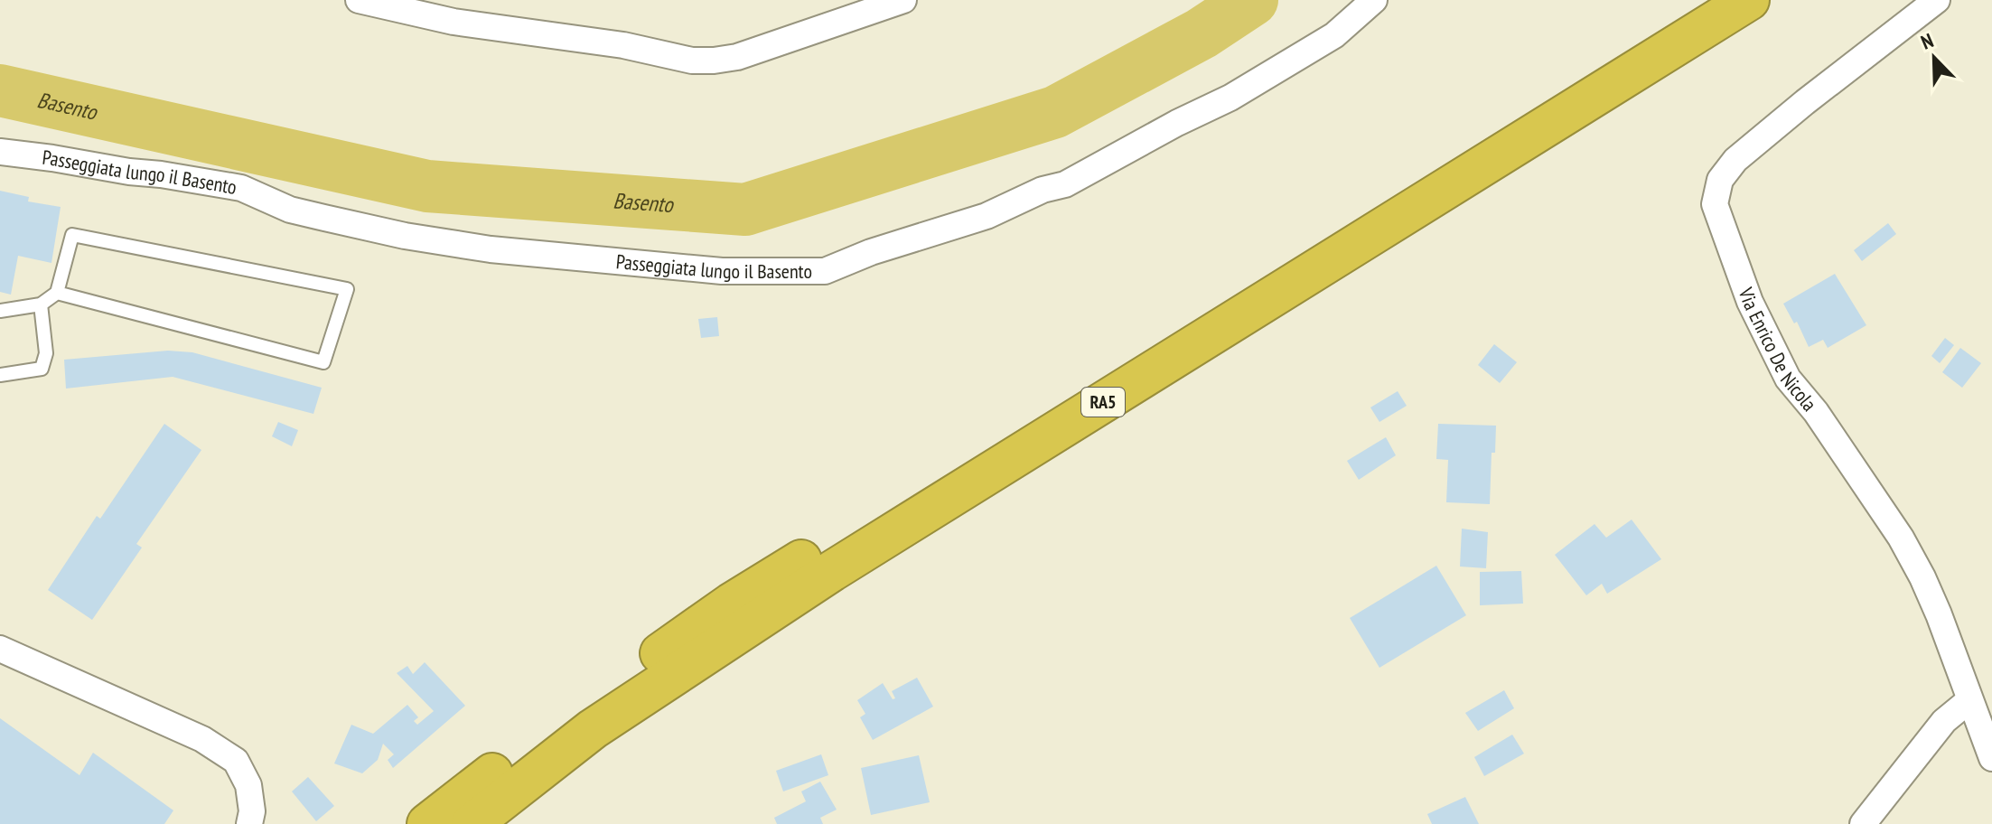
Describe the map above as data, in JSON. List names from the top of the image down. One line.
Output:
{"streets":{"highway":["RA5"],"street":["Passeggiata lungo il Basento","Via Enrico De Nicola"]},"water":["Basento"],"north":"top left"}
